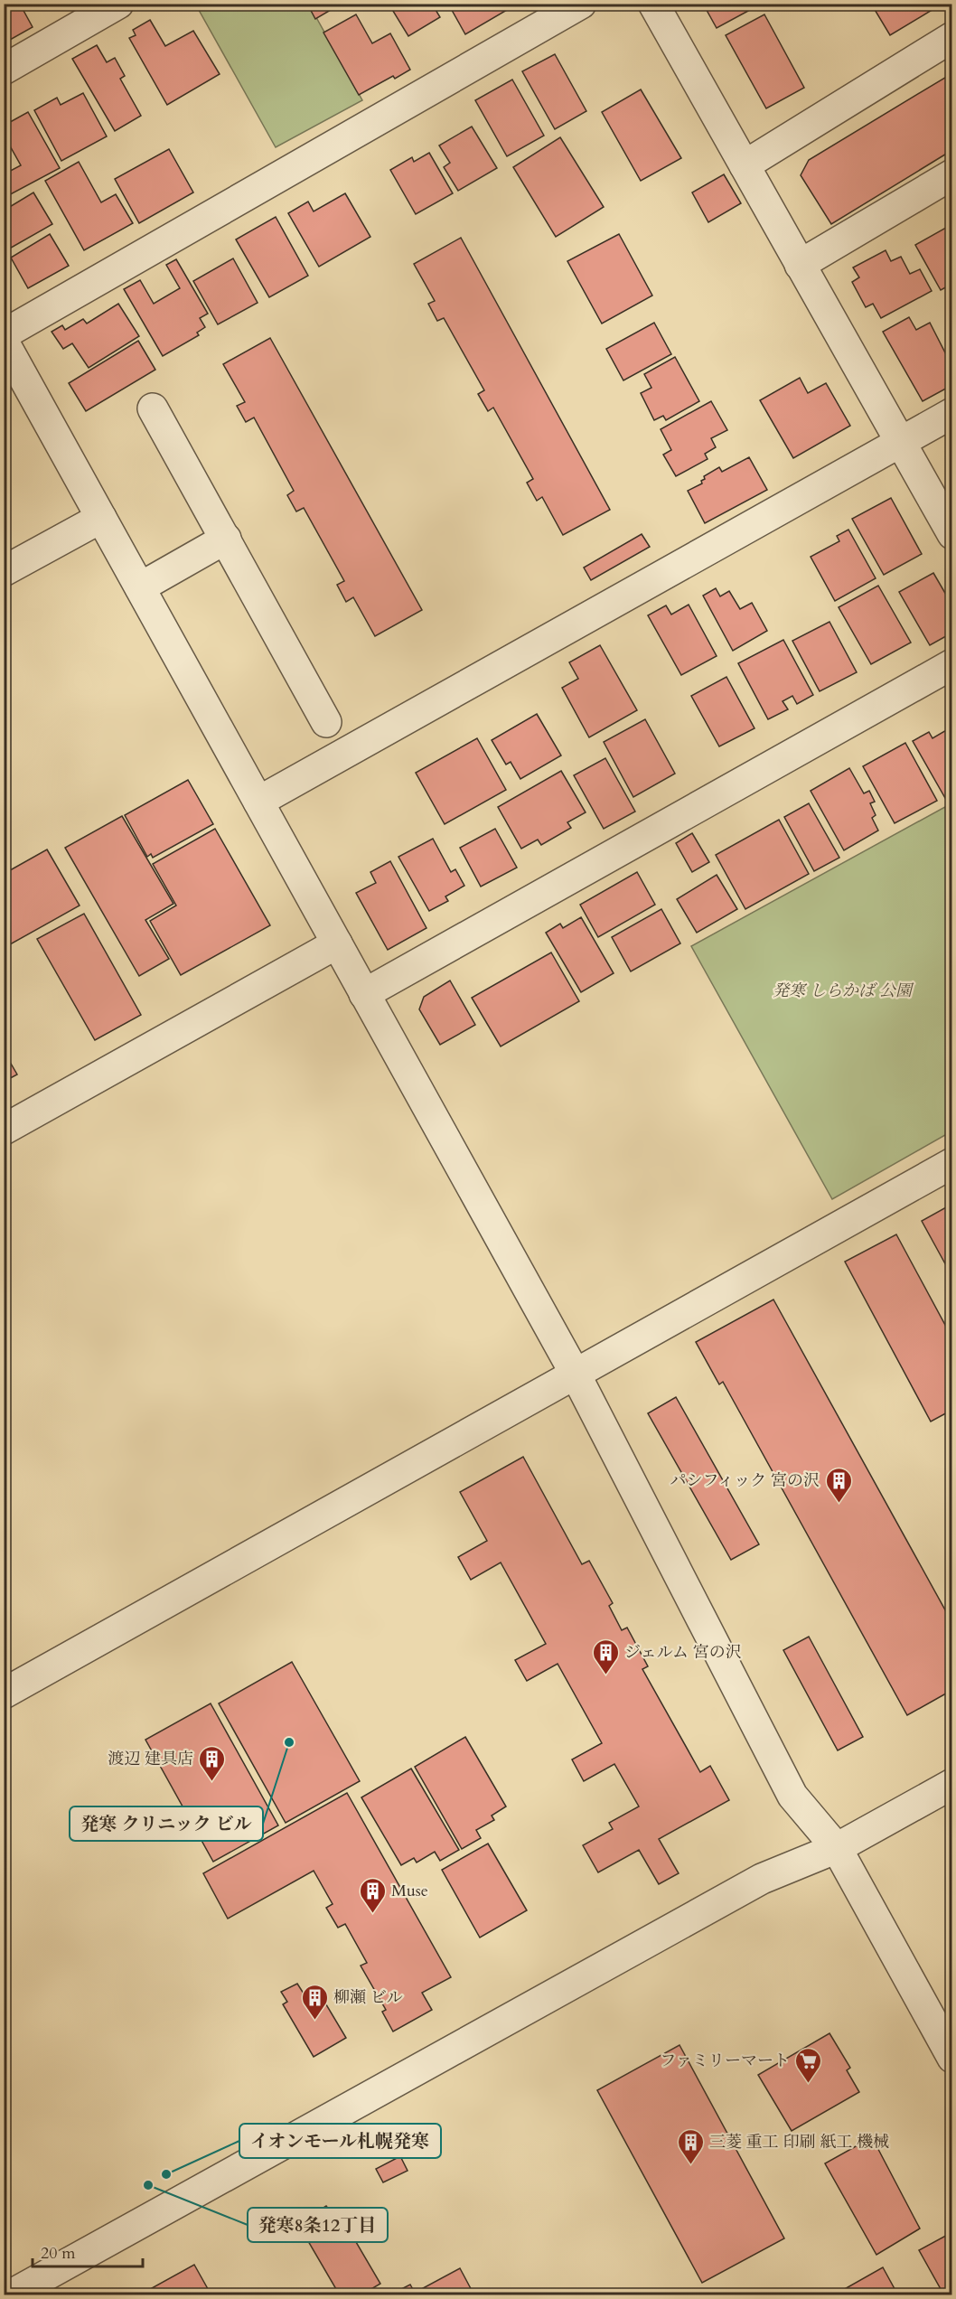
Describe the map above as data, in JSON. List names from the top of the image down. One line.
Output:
{"parks":["発寒 しらかば 公園"],"places":{"building":["パシフィック 宮の沢","ジェルム 宮の沢","渡辺 建具店","Muse","柳瀬 ビル","三菱 重工 印刷 紙工 機械"],"other":["発寒 クリニック ビル","イオンモール札幌発寒","発寒8条12丁目"],"supermarket":["ファミリーマート"]},"scale_bar":"20 m"}
